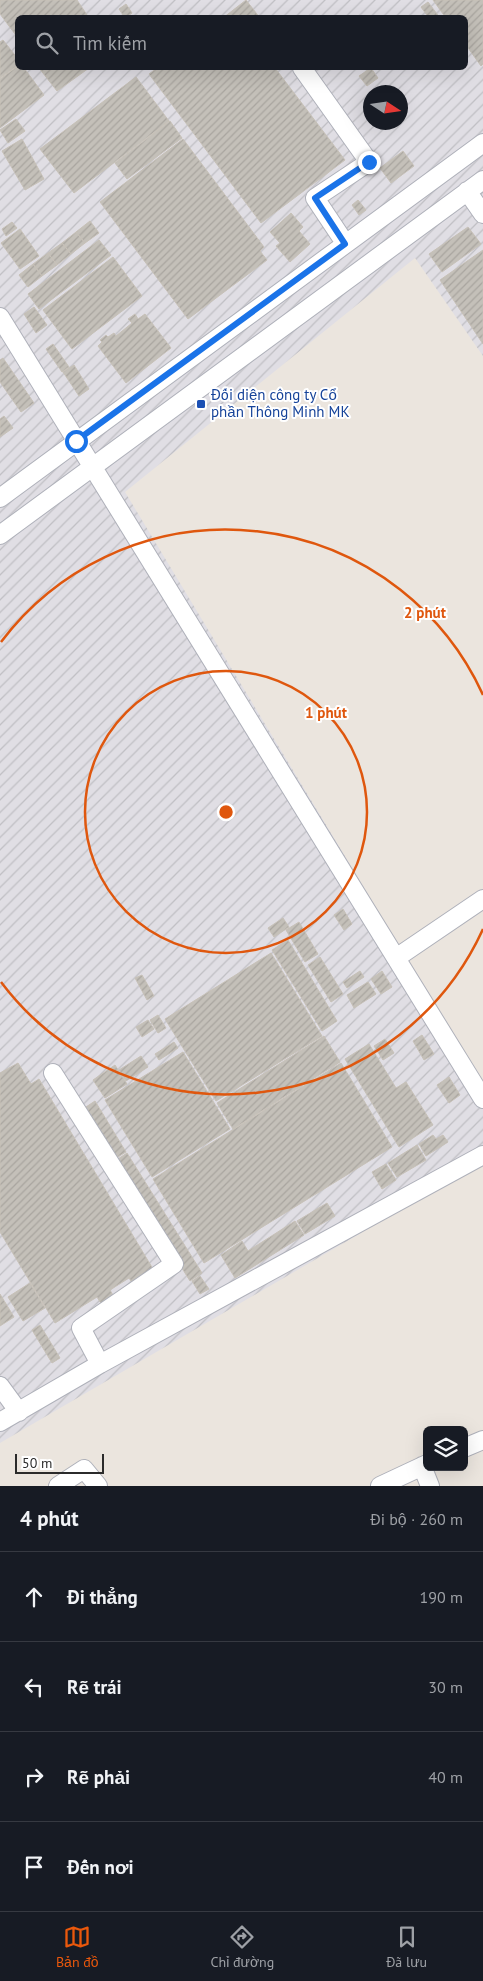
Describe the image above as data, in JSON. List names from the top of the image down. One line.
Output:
{"places":{"transit":["Đối diện công ty Cổ phần Thông Minh MK"]},"scale_bar":"50 m","north":"right","page":{"search":"Tìm kiếm","scale":"50 m","heading":["4 phút","Đi bộ · 260 m"],"list":[["Đi thẳng","190 m"],["Rẽ trái","30 m"],["Rẽ phải","40 m"],"Đến nơi"],"nav":["Bản đồ","Chỉ đường","Đã lưu"]},"rings":["2 phút","1 phút"]}
